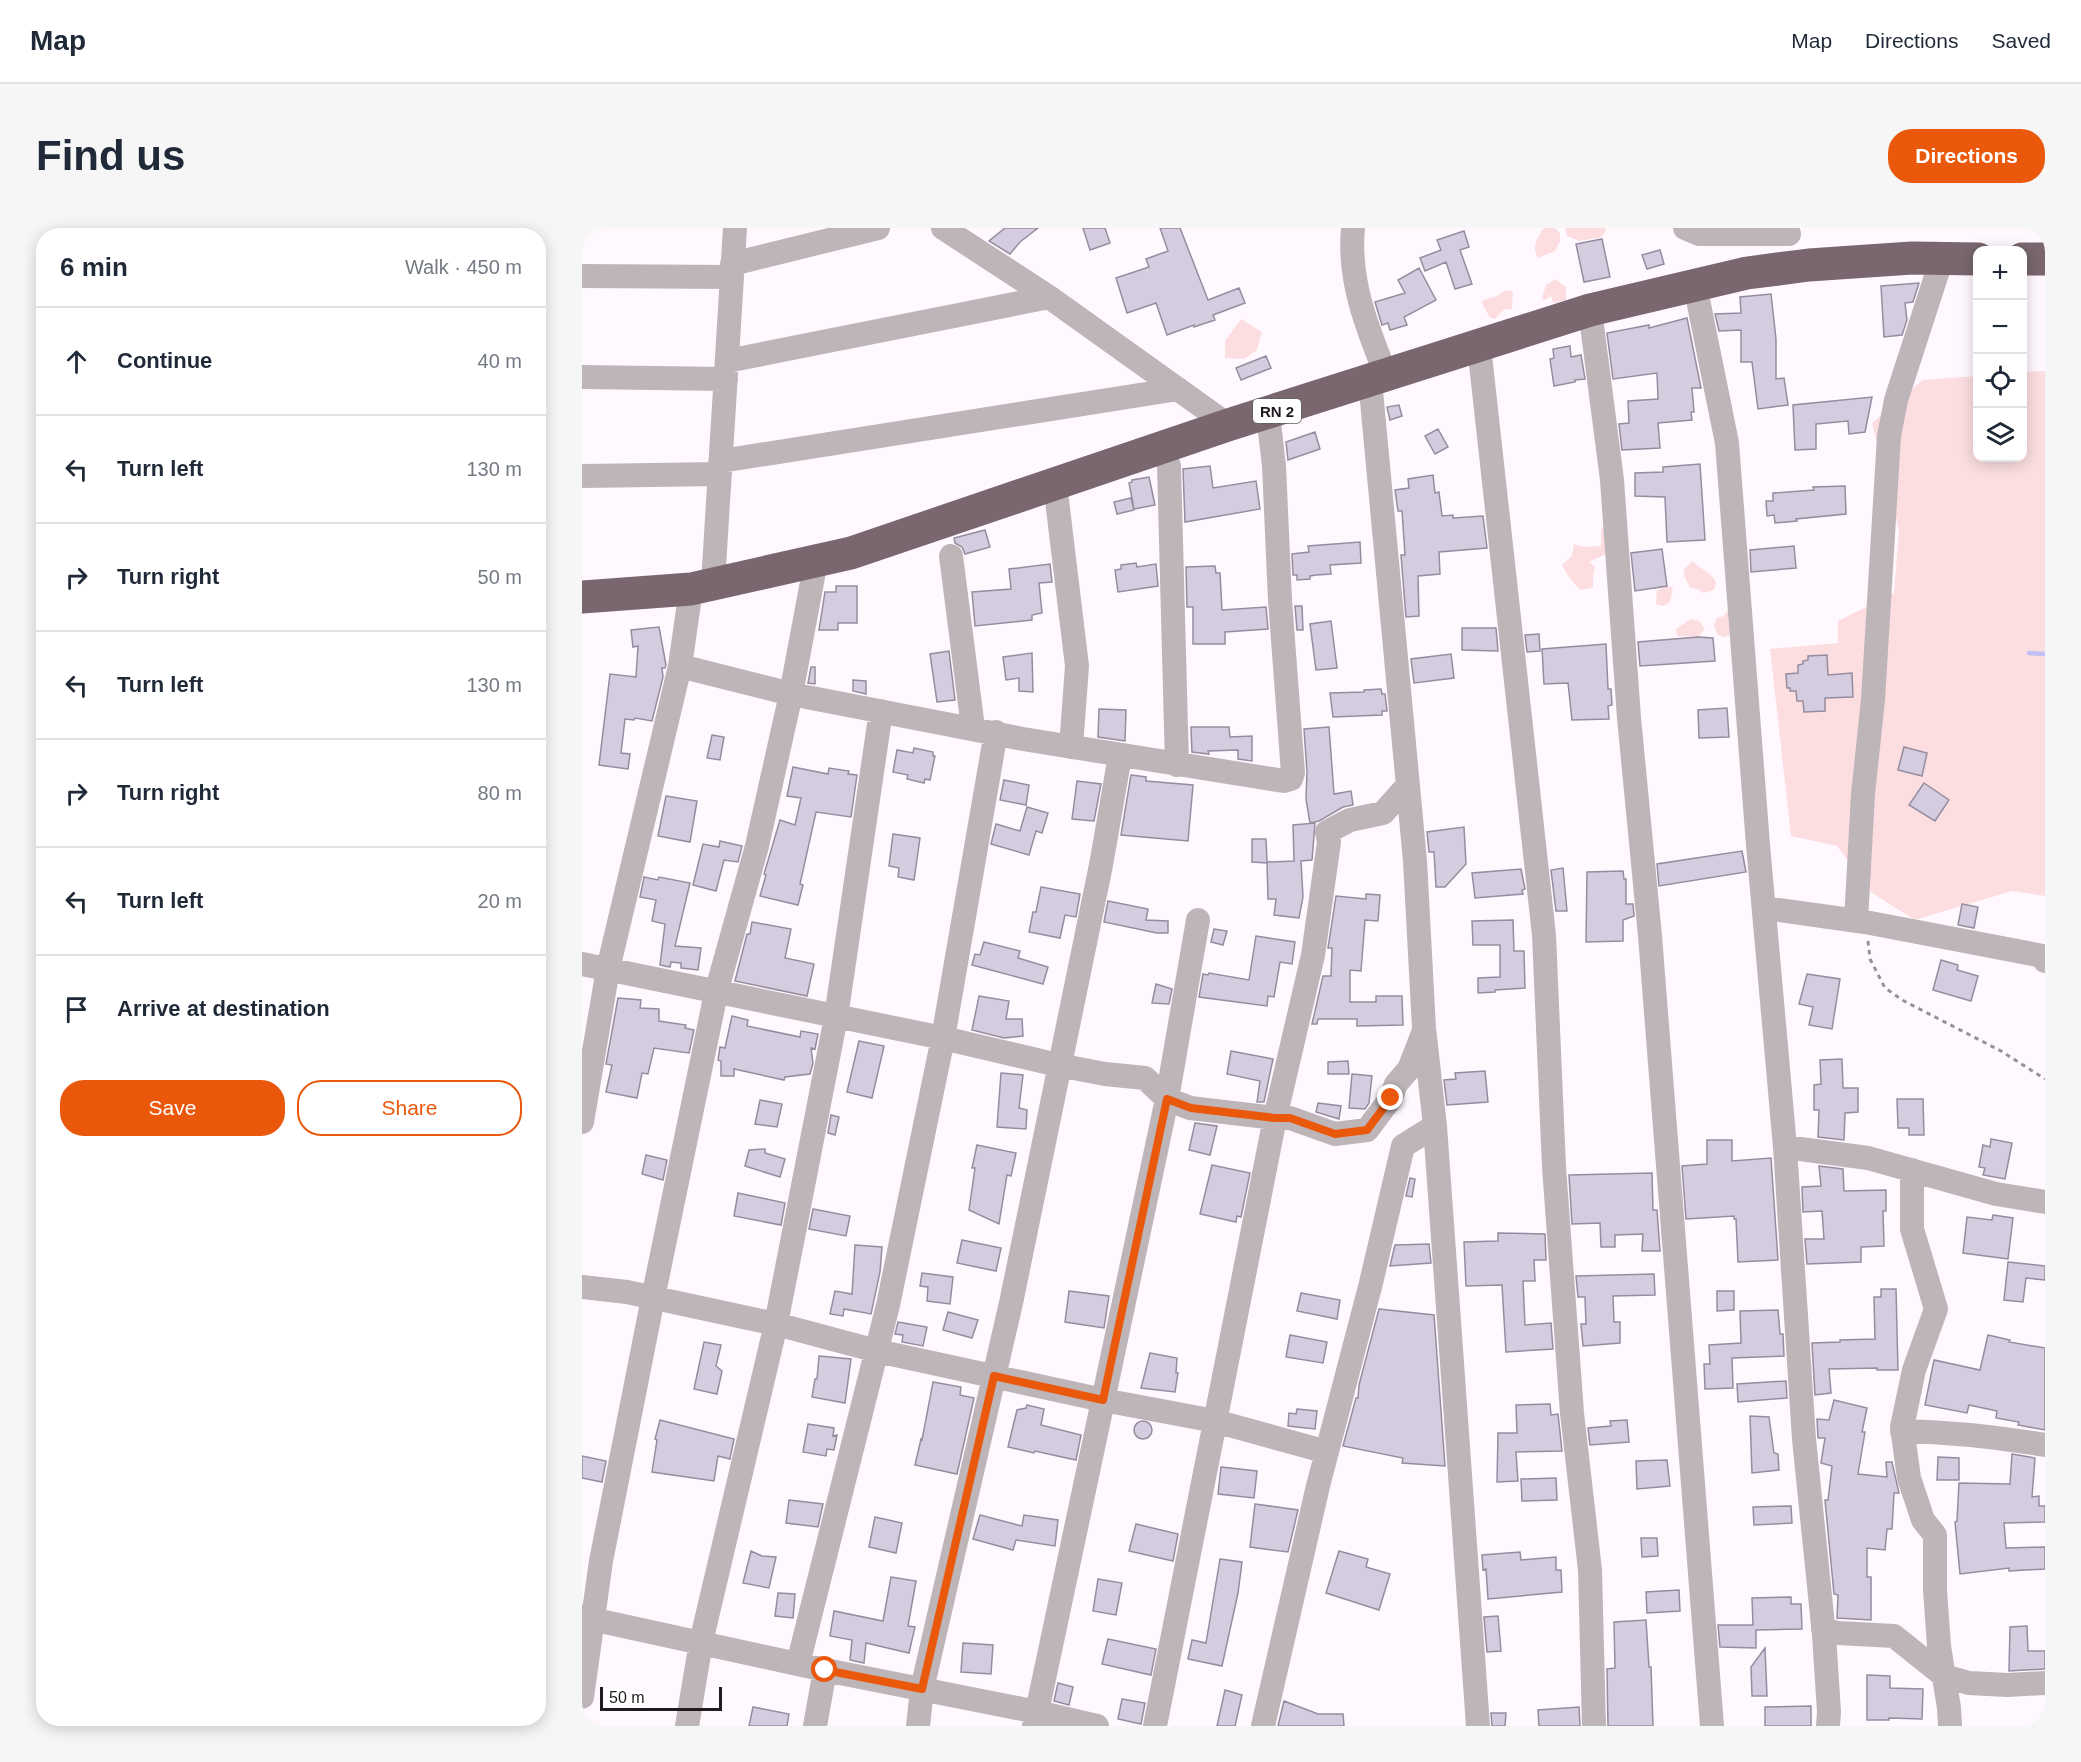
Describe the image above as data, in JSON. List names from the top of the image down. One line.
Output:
{"streets":{"highway":["RN 2"]},"scale_bar":"50 m","page":{"header":"Map","nav":["Map","Directions","Saved"],"buttons":["Directions",["Save","Share"]],"title":"Find us","heading":["6 min","Walk · 450 m"],"map_buttons":["+","−"],"list":[["Continue","40 m"],["Turn left","130 m"],["Turn right","50 m"],["Turn left","130 m"],["Turn right","80 m"],["Turn left","20 m"],"Arrive at destination"],"scale":"50 m"}}
